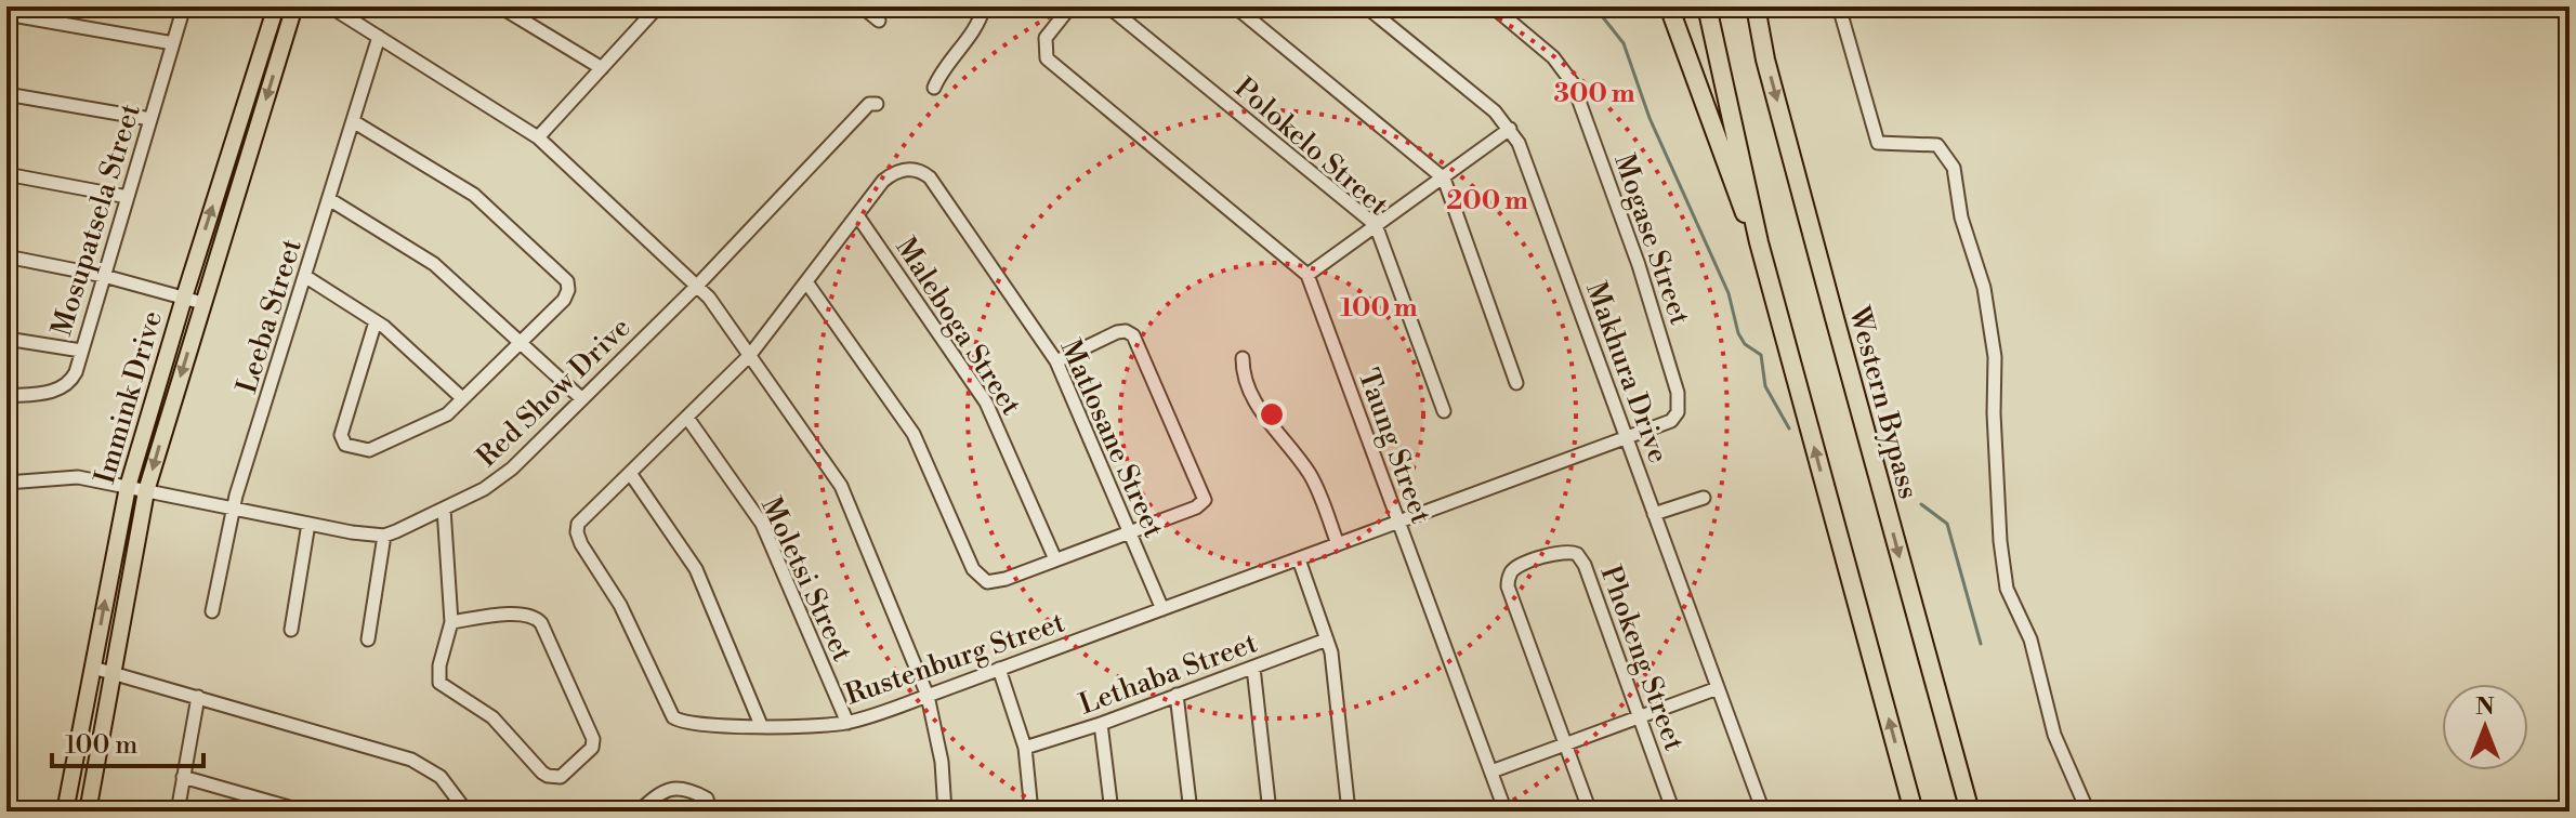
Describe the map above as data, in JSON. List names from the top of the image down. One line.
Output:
{"streets":{"highway":["Western Bypass"],"main road":["Immink Drive"],"street":["Polokelo Street","Mosupatsela Street","Mogase Street","Leeba Street","Maleboga Street","Makhura Drive","Red Show Drive","Matlosane Street","Taung Street","Moletsi Street","Rustenburg Street","Phokeng Street","Lethaba Street"]},"crossings":[["Mogase Street","Makhura Drive"],["Mogase Street","Rustenburg Street"],["Maleboga Street","Rustenburg Street"],["Makhura Drive","Rustenburg Street"],["Matlosane Street","Rustenburg Street"],["Taung Street","Rustenburg Street"],["Moletsi Street","Rustenburg Street"]],"scale_bar":"100 m","north":"top","rings":["300 m","200 m","100 m"]}
